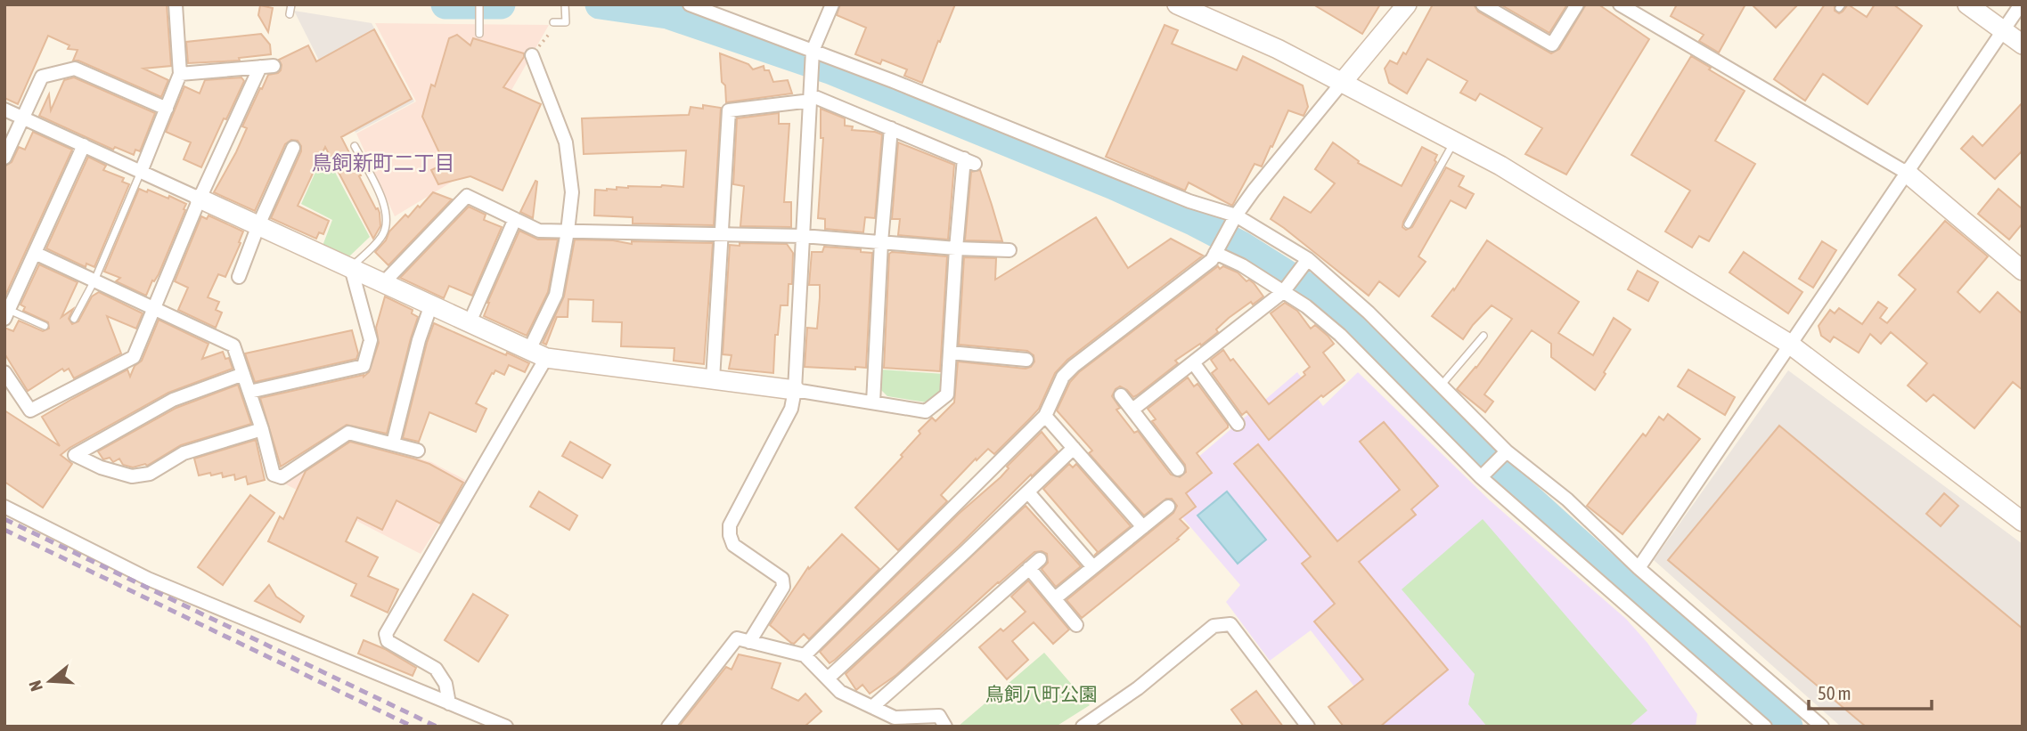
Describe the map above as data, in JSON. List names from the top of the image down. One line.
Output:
{"districts":["鳥飼新町二丁目"],"parks":["鳥飼八町公園"],"scale_bar":"50 m","north":"left"}
